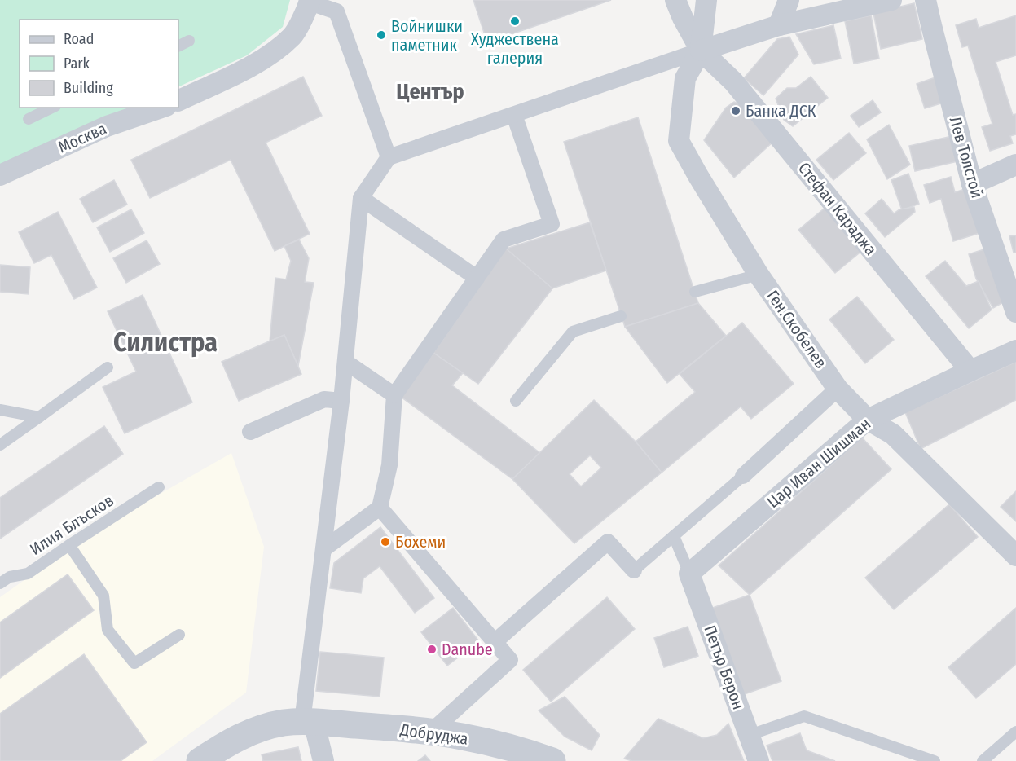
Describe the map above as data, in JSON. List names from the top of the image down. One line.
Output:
{"streets":{"street":["Москва","Лев Толстой","Стефан Караджа","Ген.Скобелев","Цар Иван Шишман","Петър Берон","Добруджа"],"lane":["Илия Блъсков"]},"crossings":[["Стефан Караджа","Ген.Скобелев"],["Стефан Караджа","Цар Иван Шишман"],["Ген.Скобелев","Цар Иван Шишман"],["Цар Иван Шишман","Петър Берон"]],"districts":["Център","Силистра"],"places":["Худжествена галерия","Войнишки паметник","Банка ДСК","Бохеми","Danube"],"legend":["Road","Park","Building"]}
